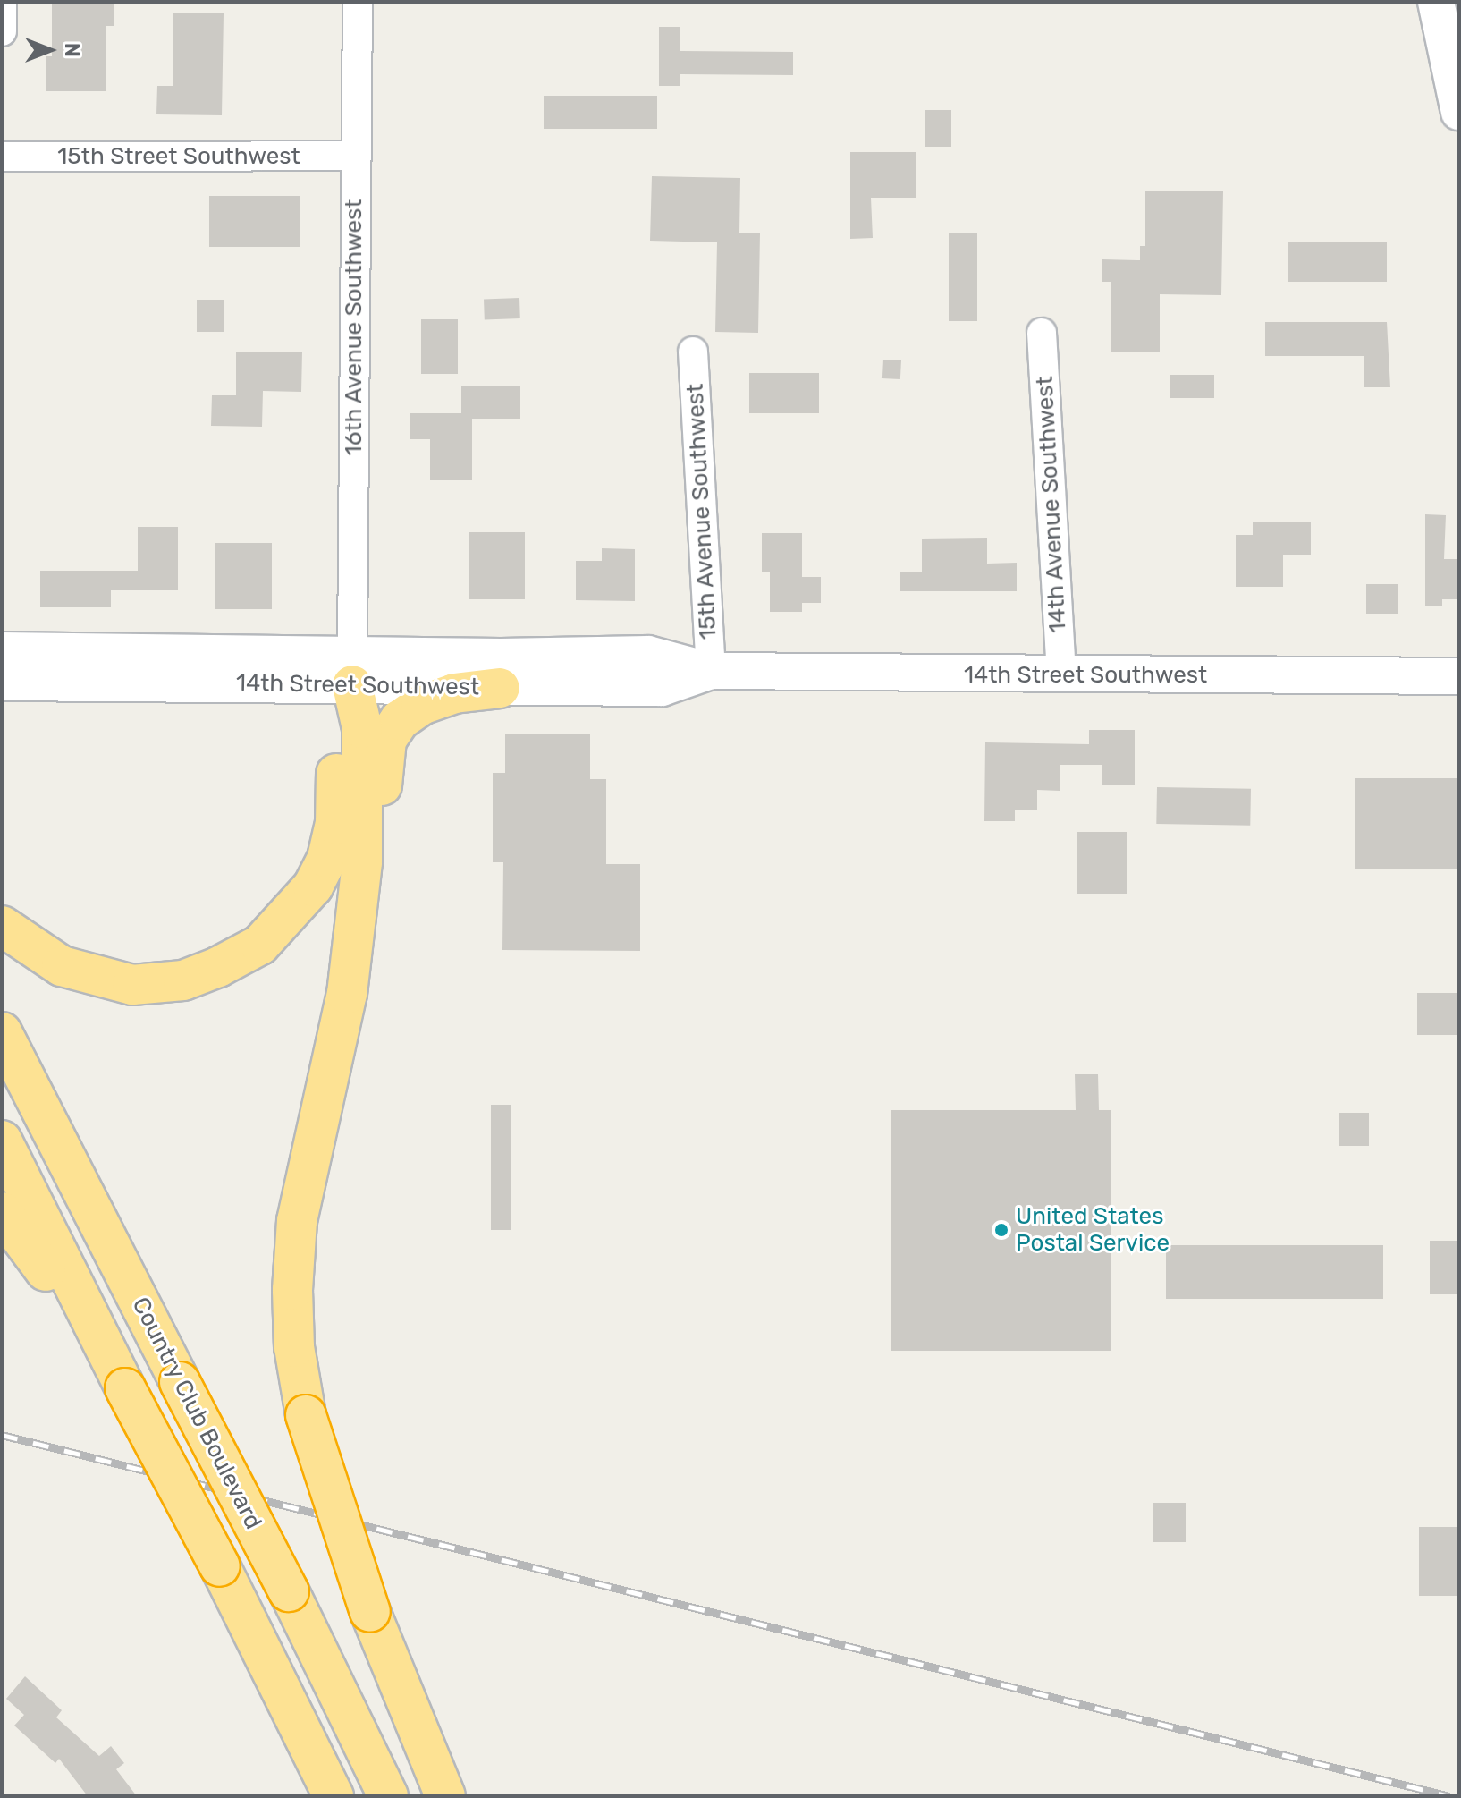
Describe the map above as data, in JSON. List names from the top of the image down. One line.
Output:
{"streets":{"highway":["Country Club Boulevard"],"street":["15th Street Southwest","16th Avenue Southwest","14th Avenue Southwest","15th Avenue Southwest","14th Street Southwest"]},"crossings":[["15th Street Southwest","16th Avenue Southwest"],["16th Avenue Southwest","14th Street Southwest"],["14th Avenue Southwest","14th Street Southwest"],["15th Avenue Southwest","14th Street Southwest"]],"places":["United States Postal Service"],"north":"right"}
